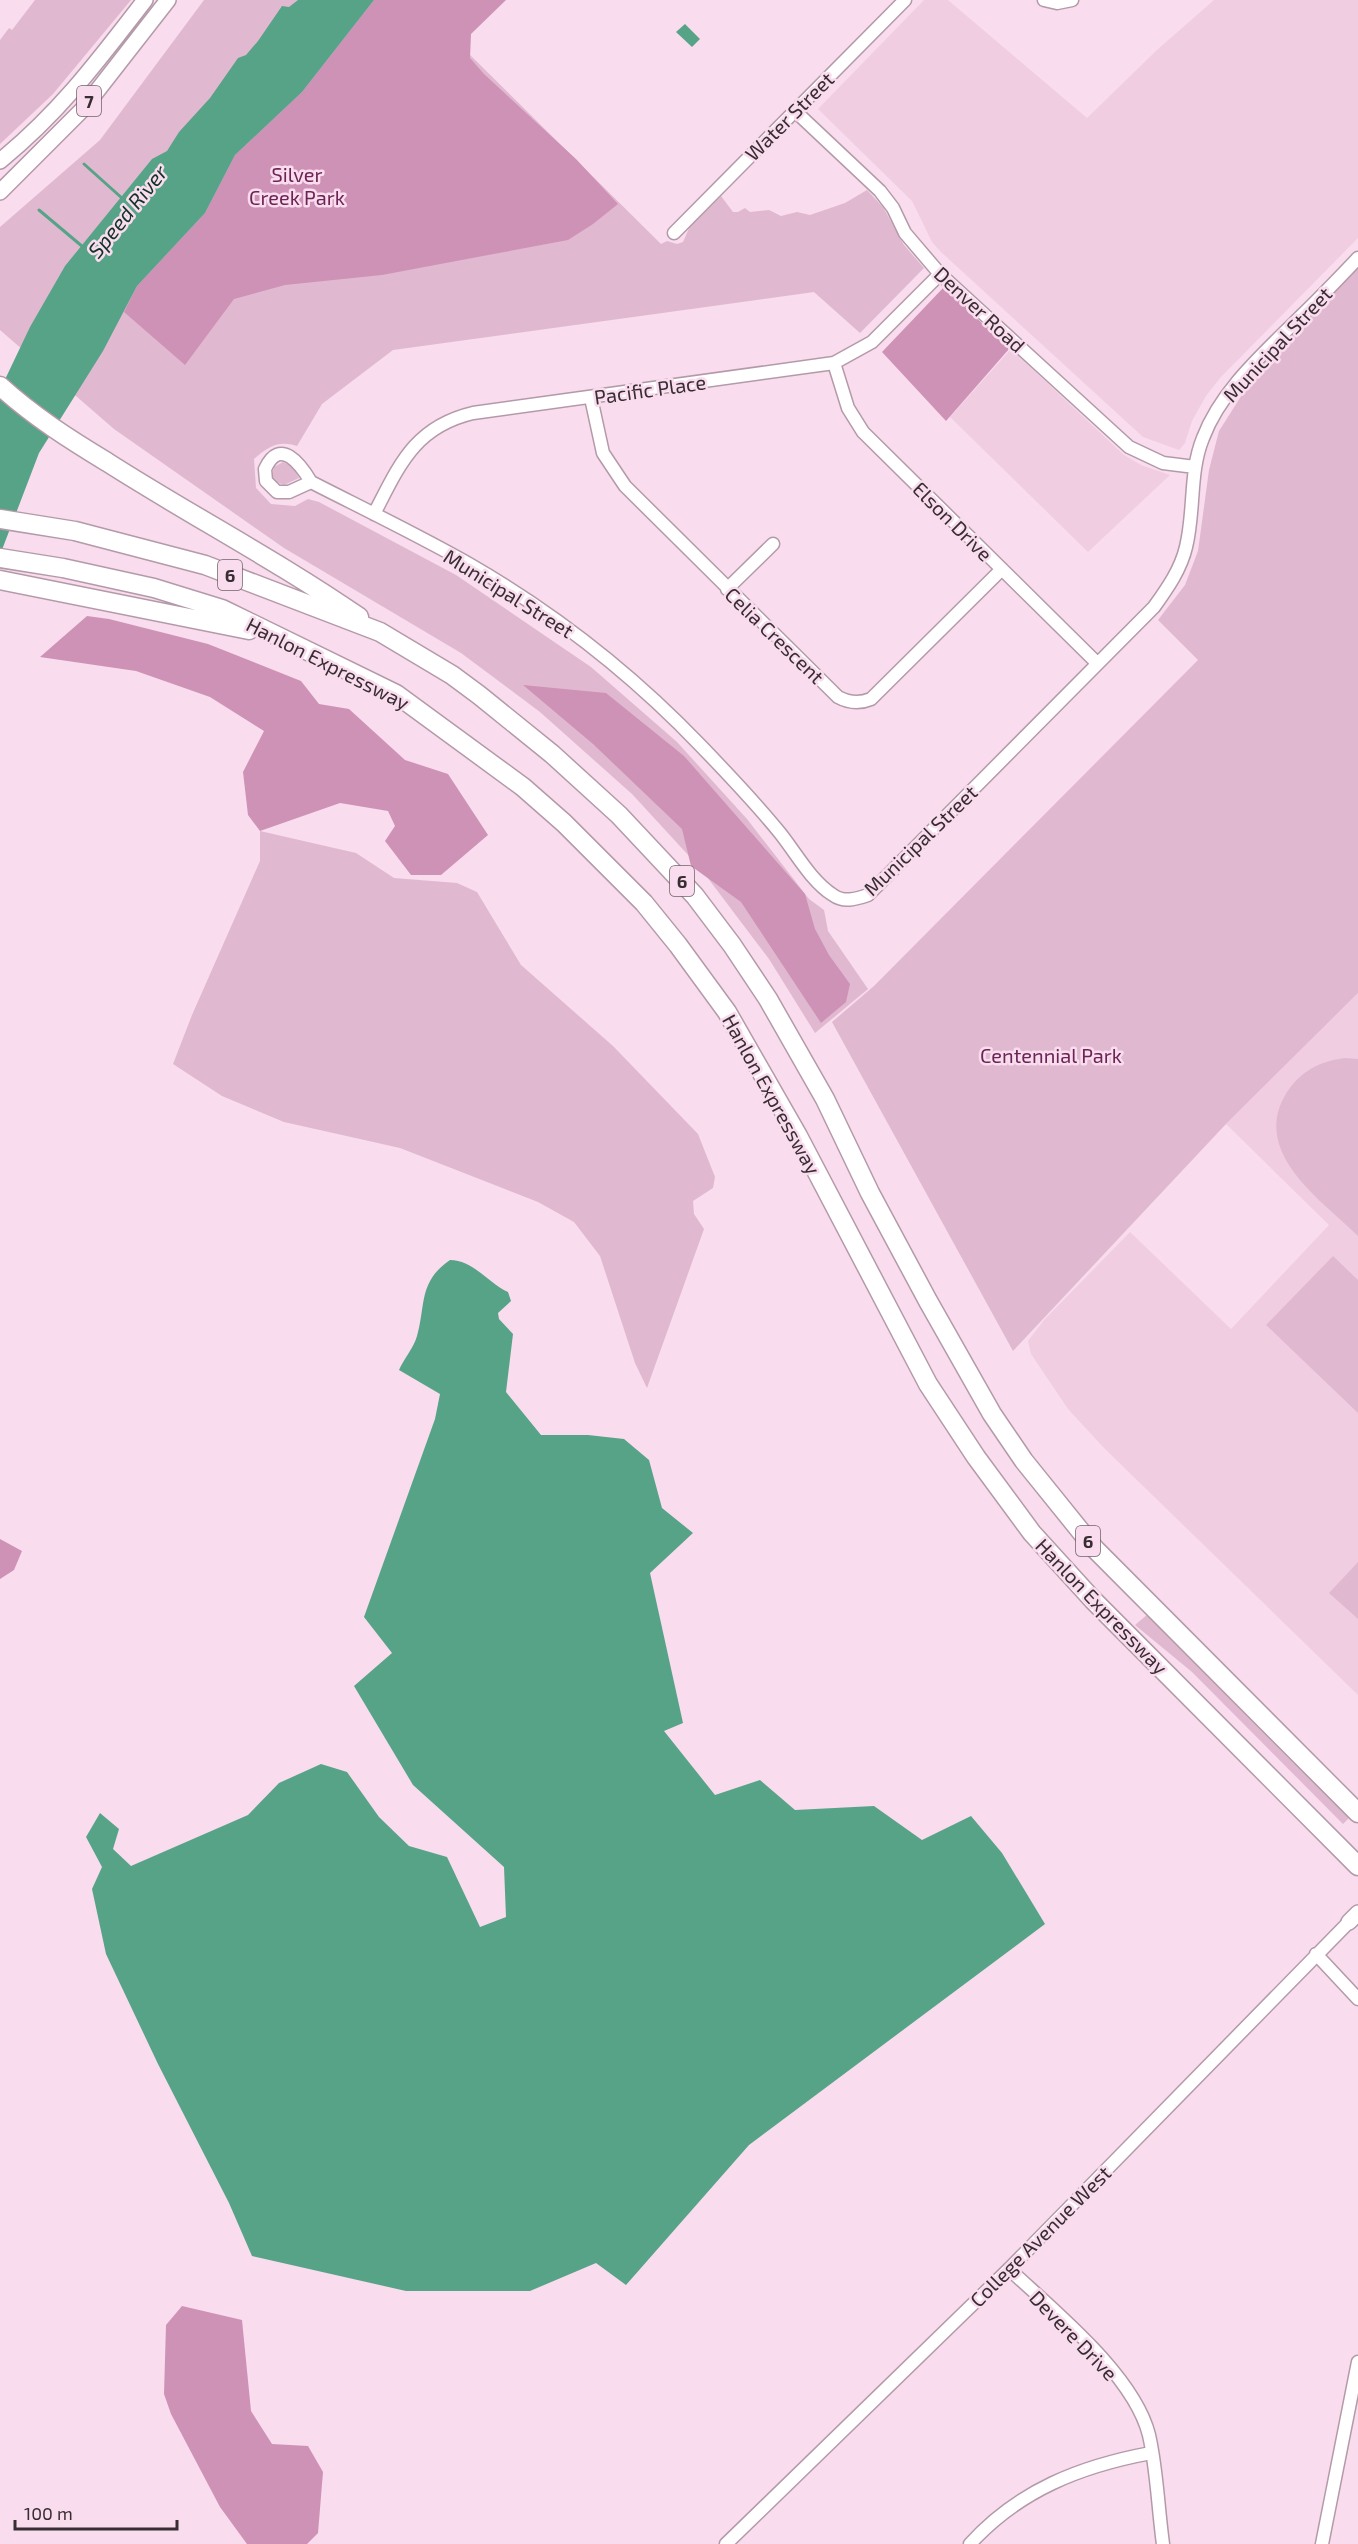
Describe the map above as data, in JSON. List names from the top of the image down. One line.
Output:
{"streets":{"highway":["6","Hanlon Expressway"],"main road":["7"],"street":["Water Street","Denver Road","Municipal Street","Pacific Place","Elson Drive","Celia Crescent","College Avenue West","Devere Drive"]},"crossings":[["Water Street","Denver Road"],["Denver Road","Municipal Street"],["Denver Road","Pacific Place"],["Municipal Street","Pacific Place"],["Municipal Street","Elson Drive"],["Pacific Place","Elson Drive"],["Pacific Place","Celia Crescent"],["Elson Drive","Celia Crescent"],["College Avenue West","Devere Drive"]],"water":["Speed River"],"parks":["Silver Creek Park","Centennial Park"],"scale_bar":"100 m"}
